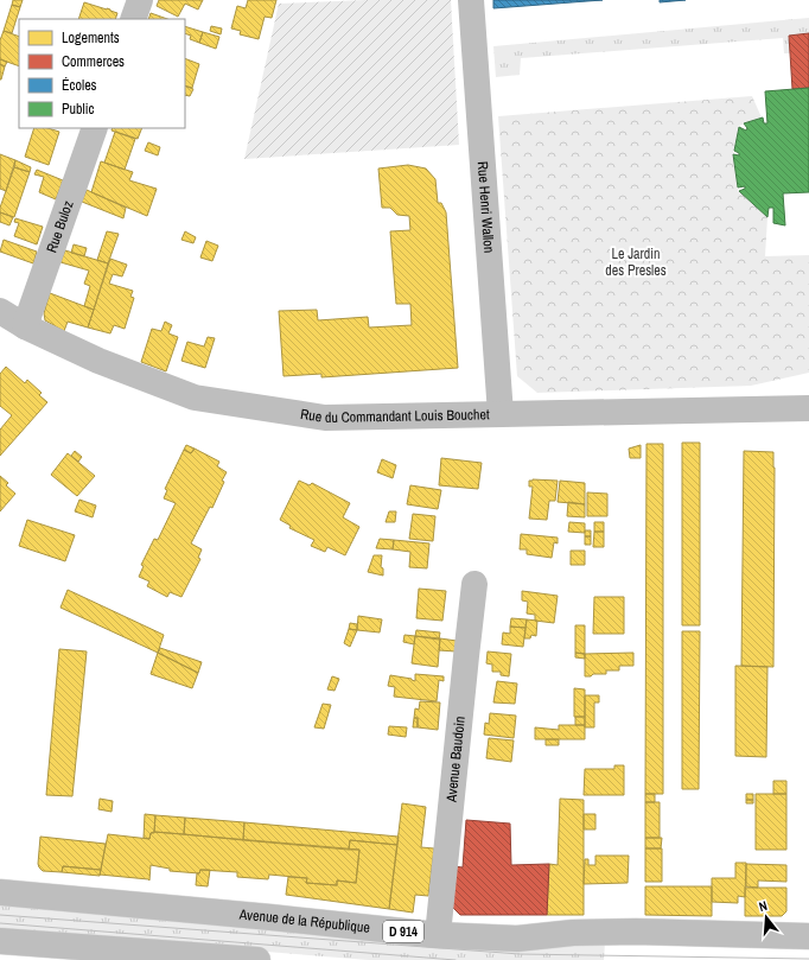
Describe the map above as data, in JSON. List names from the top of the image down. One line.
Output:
{"streets":{"street":["Rue Henri Wallon","Rue Buloz","Rue du Commandant Louis Bouchet","Avenue Baudoin","Avenue de la République","D 914"]},"crossings":[["Rue Henri Wallon","Rue du Commandant Louis Bouchet"],["Rue Buloz","Rue du Commandant Louis Bouchet"],["Avenue Baudoin","Avenue de la République"]],"parks":["Le Jardin des Presles"],"legend":["Logements","Commerces","Écoles","Public"],"north":"top"}
